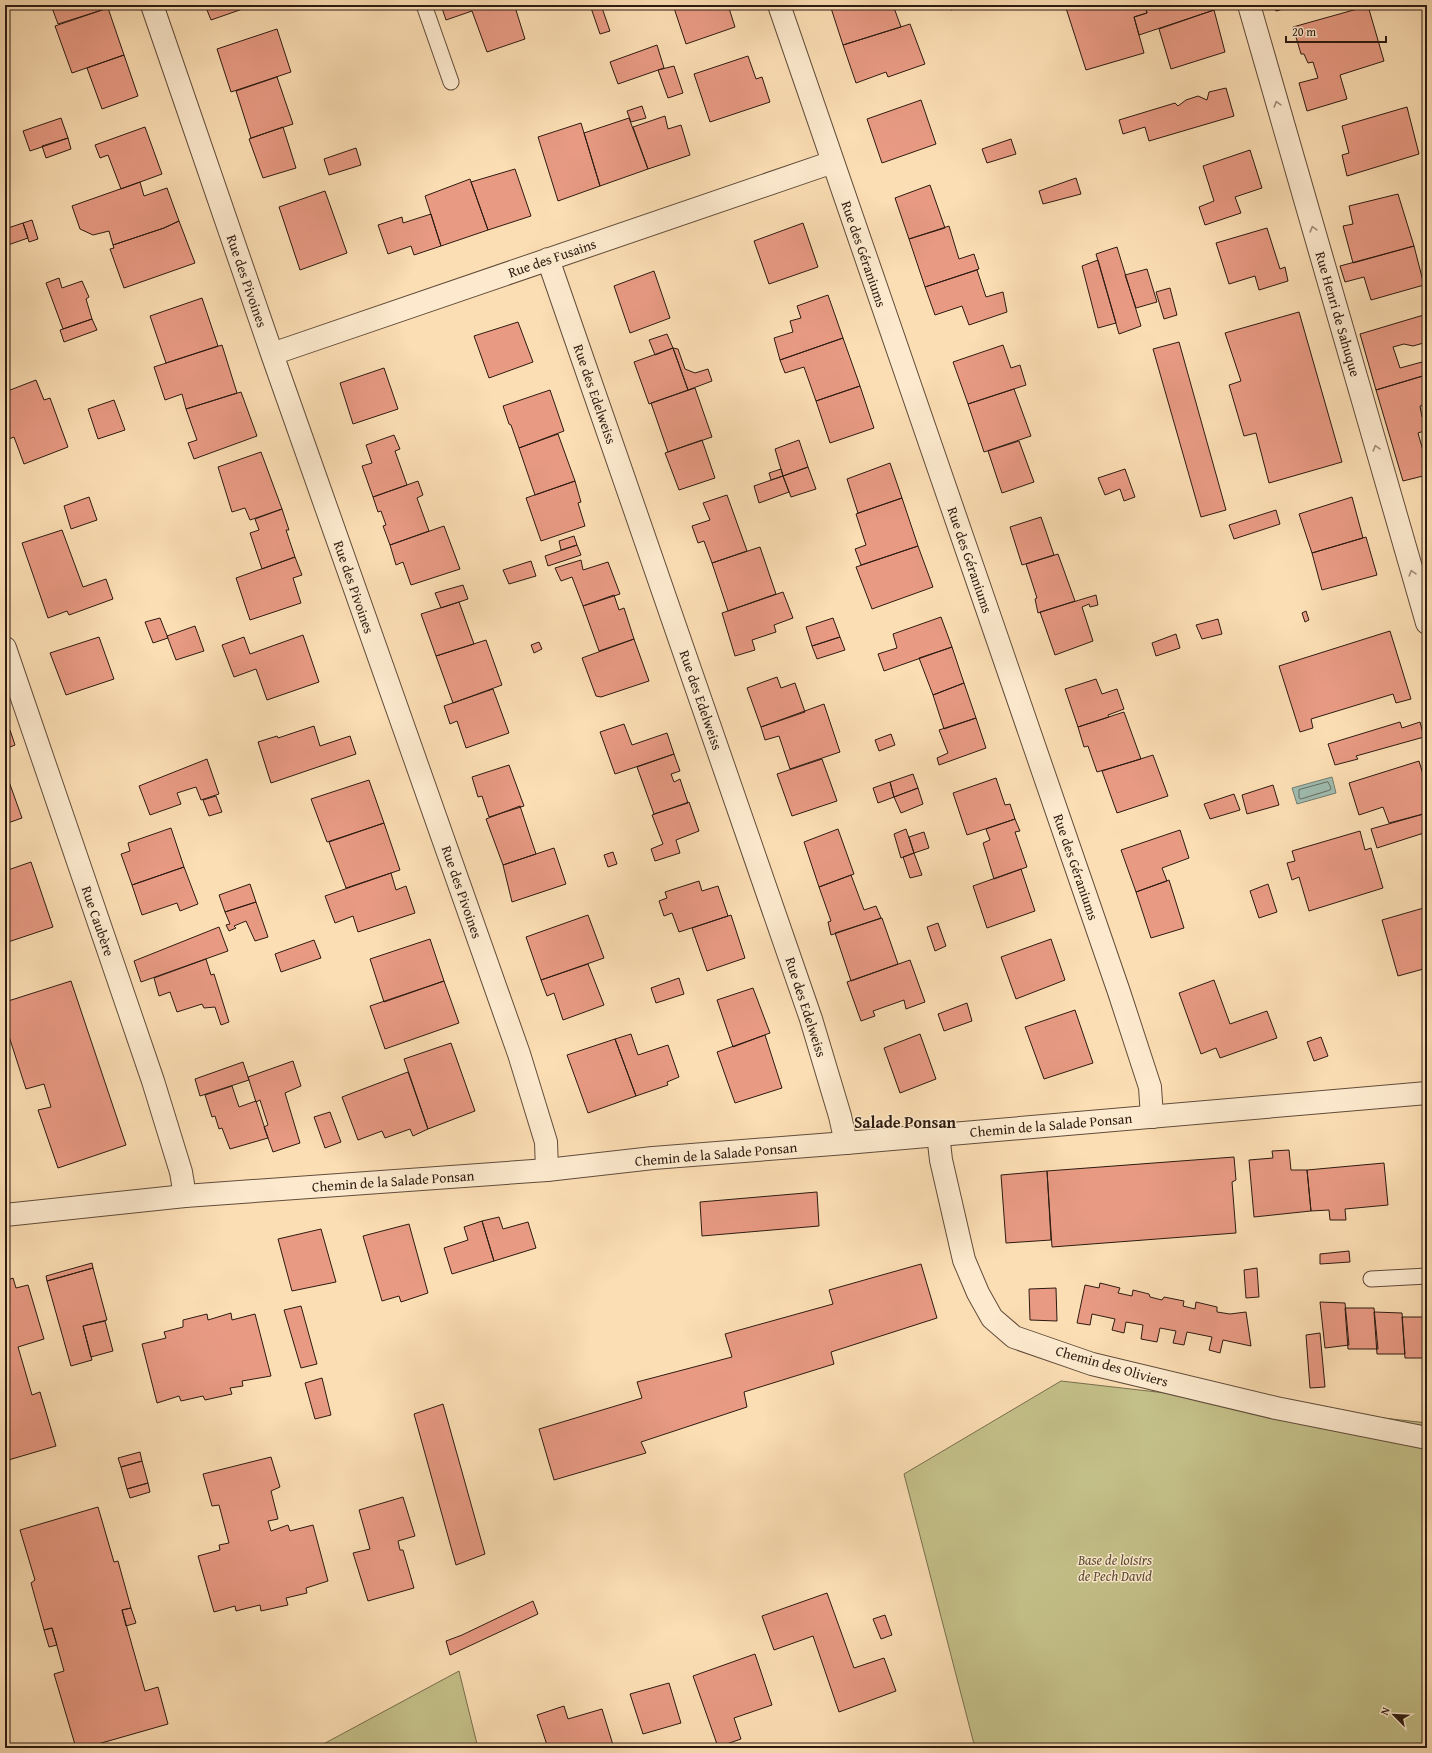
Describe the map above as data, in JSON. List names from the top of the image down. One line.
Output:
{"streets":{"street":["Rue des Géraniums","Rue des Fusains","Rue des Pivoines","Rue Henri de Sahuque","Rue des Edelweiss","Rue Caubère","Chemin de la Salade Ponsan","Chemin des Oliviers"]},"crossings":[["Rue des Géraniums","Rue des Fusains"],["Rue des Géraniums","Chemin de la Salade Ponsan"],["Rue des Fusains","Rue des Pivoines"],["Rue des Fusains","Rue des Edelweiss"],["Rue des Pivoines","Chemin de la Salade Ponsan"],["Rue des Edelweiss","Chemin de la Salade Ponsan"],["Rue Caubère","Chemin de la Salade Ponsan"],["Chemin de la Salade Ponsan","Chemin des Oliviers"]],"one_way":["Rue Henri de Sahuque"],"districts":["Salade Ponsan"],"parks":["Base de loisirs de Pech David"],"scale_bar":"20 m","north":"top left"}
